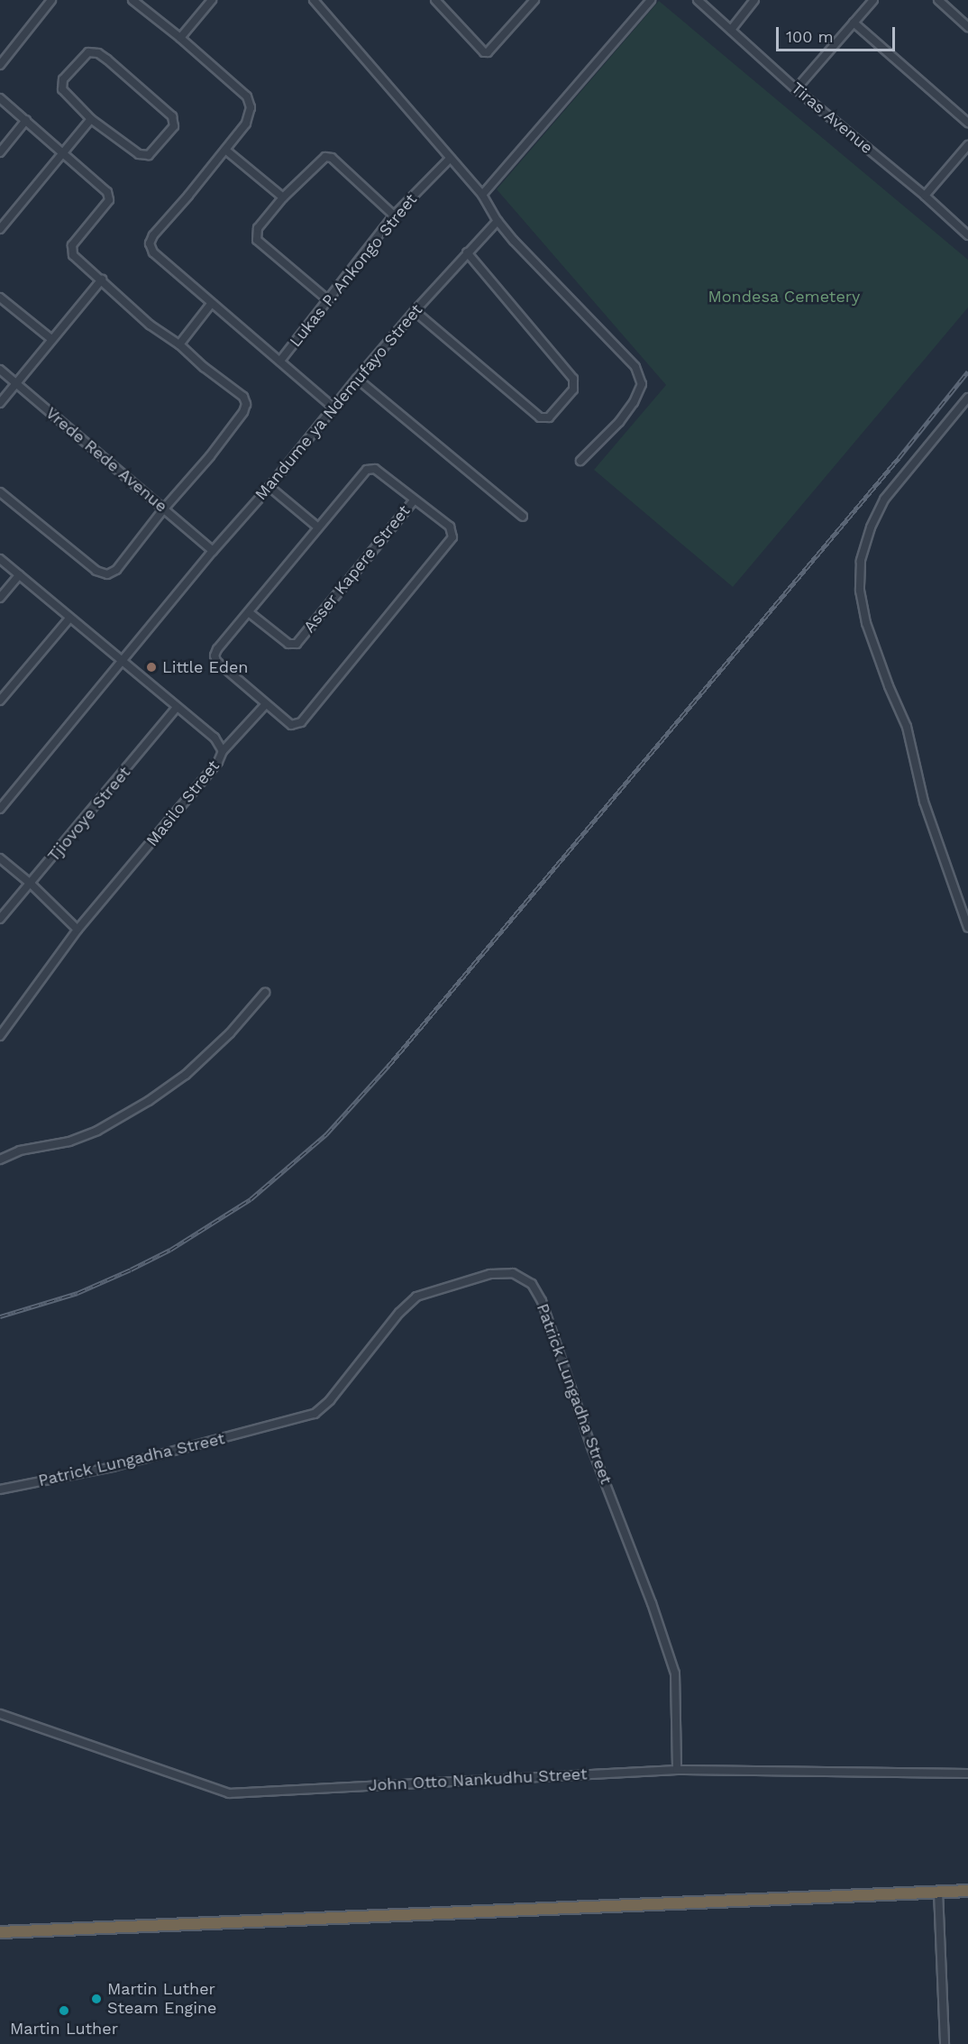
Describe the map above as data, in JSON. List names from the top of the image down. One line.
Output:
{"streets":{"street":["Tiras Avenue","Lukas P. Ankongo Street","Mandume ya Ndemufayo Street","Vrede Rede Avenue","Asser Kapere Street","Masilo Street","Tjiovoye Street","Patrick Lungadha Street","John Otto Nankudhu Street"]},"crossings":[["Mandume ya Ndemufayo Street","Vrede Rede Avenue"],["Mandume ya Ndemufayo Street","Masilo Street"],["Masilo Street","Tjiovoye Street"],["Patrick Lungadha Street","John Otto Nankudhu Street"]],"parks":["Mondesa Cemetery"],"places":["Little Eden","Martin Luther Steam Engine","Martin Luther"],"scale_bar":"100 m"}
